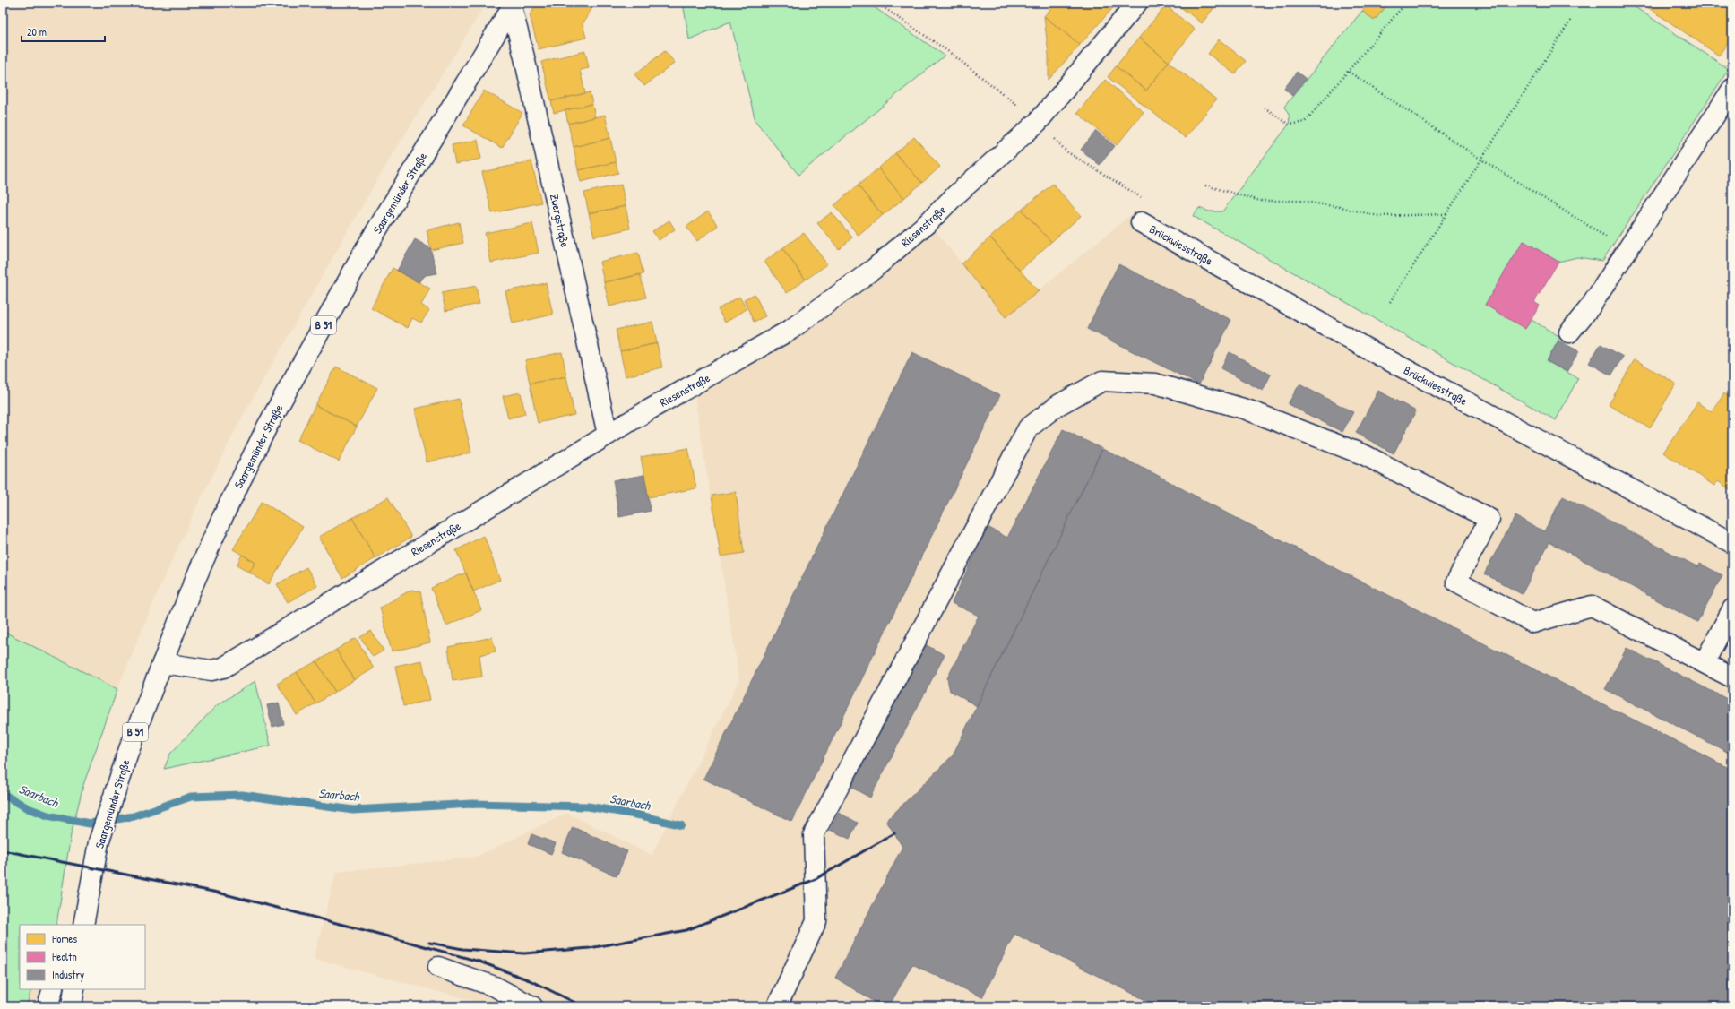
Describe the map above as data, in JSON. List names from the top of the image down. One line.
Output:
{"streets":{"street":["Saargemünder Straße","Zwergstraße","Riesenstraße","Brückwiesstraße","B 51"]},"crossings":[["Saargemünder Straße","Zwergstraße"],["Saargemünder Straße","Riesenstraße"],["Zwergstraße","Riesenstraße"]],"water":["Saarbach"],"legend":["Homes","Health","Industry"],"scale_bar":"20 m"}
